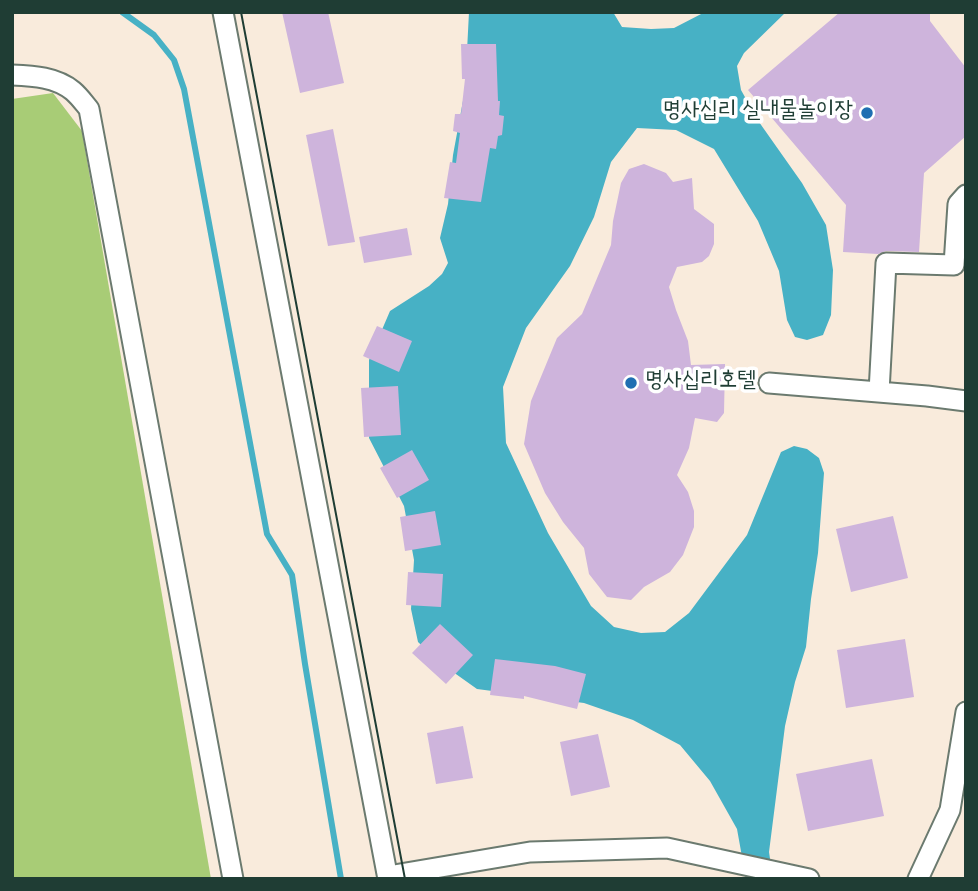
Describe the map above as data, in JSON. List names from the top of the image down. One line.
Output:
{"places":["명사십리 실내물놀이장","명사십리호텔"]}
